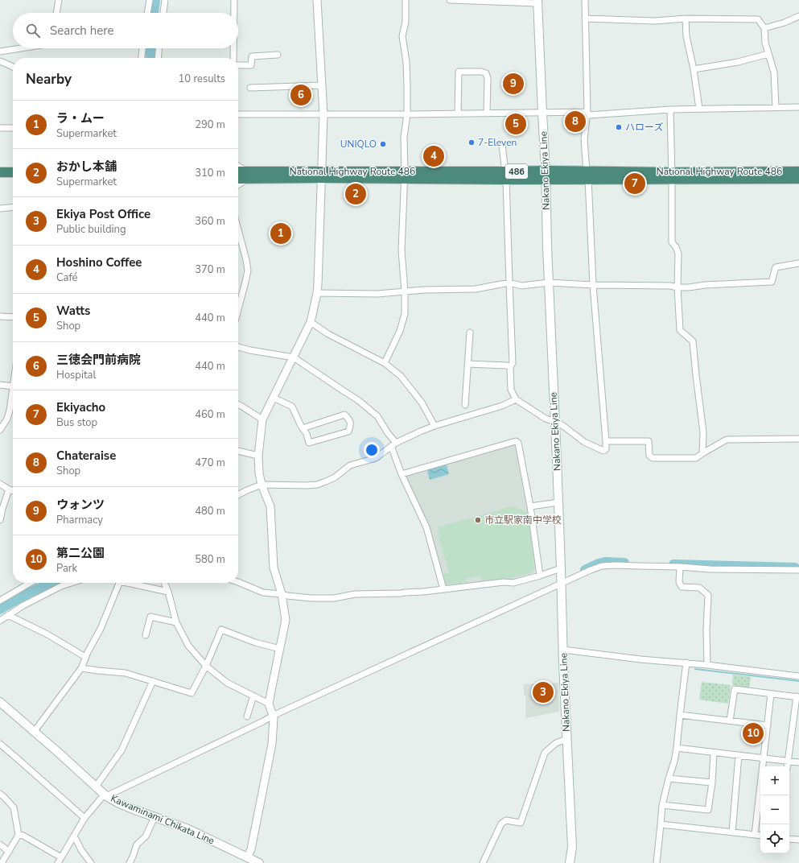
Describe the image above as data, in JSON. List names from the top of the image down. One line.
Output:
{"streets":{"highway":["National Highway Route 486","486"],"main road":["Nakano Ekiya Line","Kawaminami Chikata Line"]},"crossings":[["Nakano Ekiya Line","National Highway Route 486"]],"places":["ハローズ","7-Eleven","UNIQLO","市立駅家南中学校"],"page":{"search":"Search here","heading":["Nearby","10 results"],"pins":["9","6","8","5","4","7","2","1","3","10"],"list":[{"mark":"1","name":"ラ・ムー","note":"Supermarket","value":"290 m"},{"mark":"2","name":"おかし本舗","note":"Supermarket","value":"310 m"},{"mark":"3","name":"Ekiya Post Office","note":"Public building","value":"360 m"},{"mark":"4","name":"Hoshino Coffee","note":"Café","value":"370 m"},{"mark":"5","name":"Watts","note":"Shop","value":"440 m"},{"mark":"6","name":"三徳会門前病院","note":"Hospital","value":"440 m"},{"mark":"7","name":"Ekiyacho","note":"Bus stop","value":"460 m"},{"mark":"8","name":"Chateraise","note":"Shop","value":"470 m"},{"mark":"9","name":"ウォンツ","note":"Pharmacy","value":"480 m"},{"mark":"10","name":"第二公園","note":"Park","value":"580 m"}],"map_buttons":["+","−"]}}
